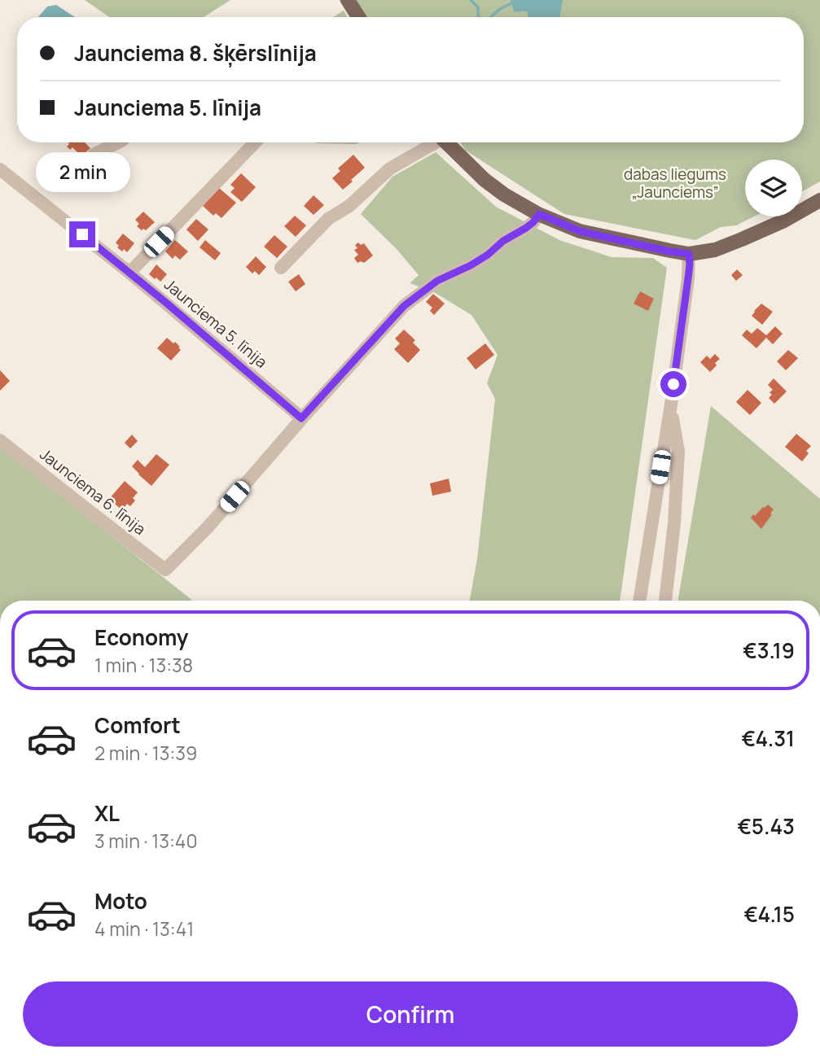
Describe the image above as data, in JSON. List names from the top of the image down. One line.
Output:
{"streets":{"street":["Jaunciema 5. līnija","Jaunciema 6. līnija"]},"crossings":[["Jaunciema 5. līnija","Jaunciema 6. līnija"]],"parks":["dabas liegums „Jaunciems”"],"page":{"banner":["Jaunciema 8. šķērslīnija","Jaunciema 5. līnija"],"bubble":"2 min","list":[{"name":"Economy","note":"1 min · 13:38","value":"€3.19"},{"name":"Comfort","note":"2 min · 13:39","value":"€4.31"},{"name":"XL","note":"3 min · 13:40","value":"€5.43"},{"name":"Moto","note":"4 min · 13:41","value":"€4.15"}],"buttons":"Confirm"}}
